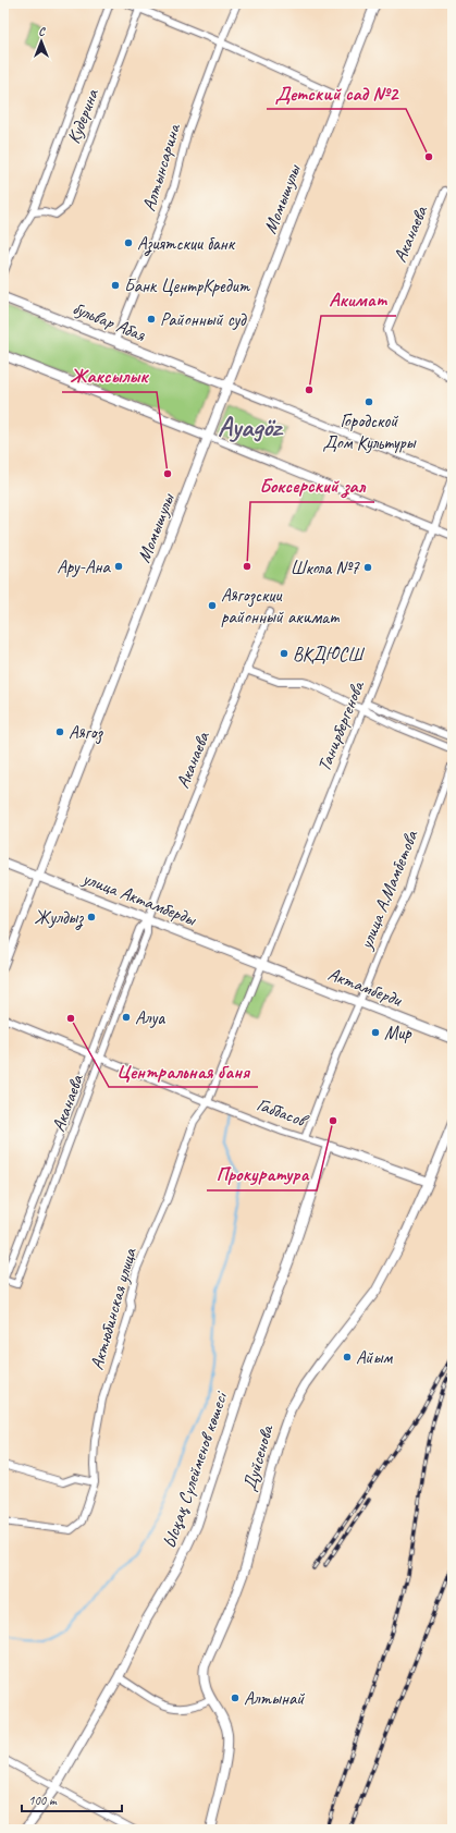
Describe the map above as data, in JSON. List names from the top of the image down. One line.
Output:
{"streets":{"main road":["Момышулы","бульвар Абая","улица Актамберды","Актамберди","Габбасов","Дуйсенова","Ысқақ Сүлейменов көшесі"],"street":["Кудерина","Алтынсарина","Аканаева","Танирбергенова","улица А.Мамбетова","Актюбинская улица"]},"crossings":[["Алтынсарина","бульвар Абая"],["Момышулы","бульвар Абая"],["Момышулы","улица Актамберды"],["Аканаева","улица Актамберды"],["Аканаева","Габбасов"],["Танирбергенова","улица Актамберды"],["Танирбергенова","Актамберди"],["Танирбергенова","Габбасов"],["Танирбергенова","Актюбинская улица"],["улица А.Мамбетова","Актамберди"],["улица А.Мамбетова","Габбасов"],["улица Актамберды","Актамберди"],["Габбасов","Актюбинская улица"],["Габбасов","Дуйсенова"],["Габбасов","Ысқақ Сүлейменов көшесі"]],"districts":["Ayagöz"],"places":["Детский сад №2","Азиятскии банк","Банк ЦентрКредит","Районный суд","Акимат","Городской Дом Культуры","Жаксылык","Ару-Ана","Боксерский зал","Школа №7","Аягозскии районный акимат","ВКДЮСШ","Аягоз","Жулдыз","Алуа","Центральная баня","Мир","Прокуратура","Айым","Алтынай"],"scale_bar":"100 m","north":"top"}
